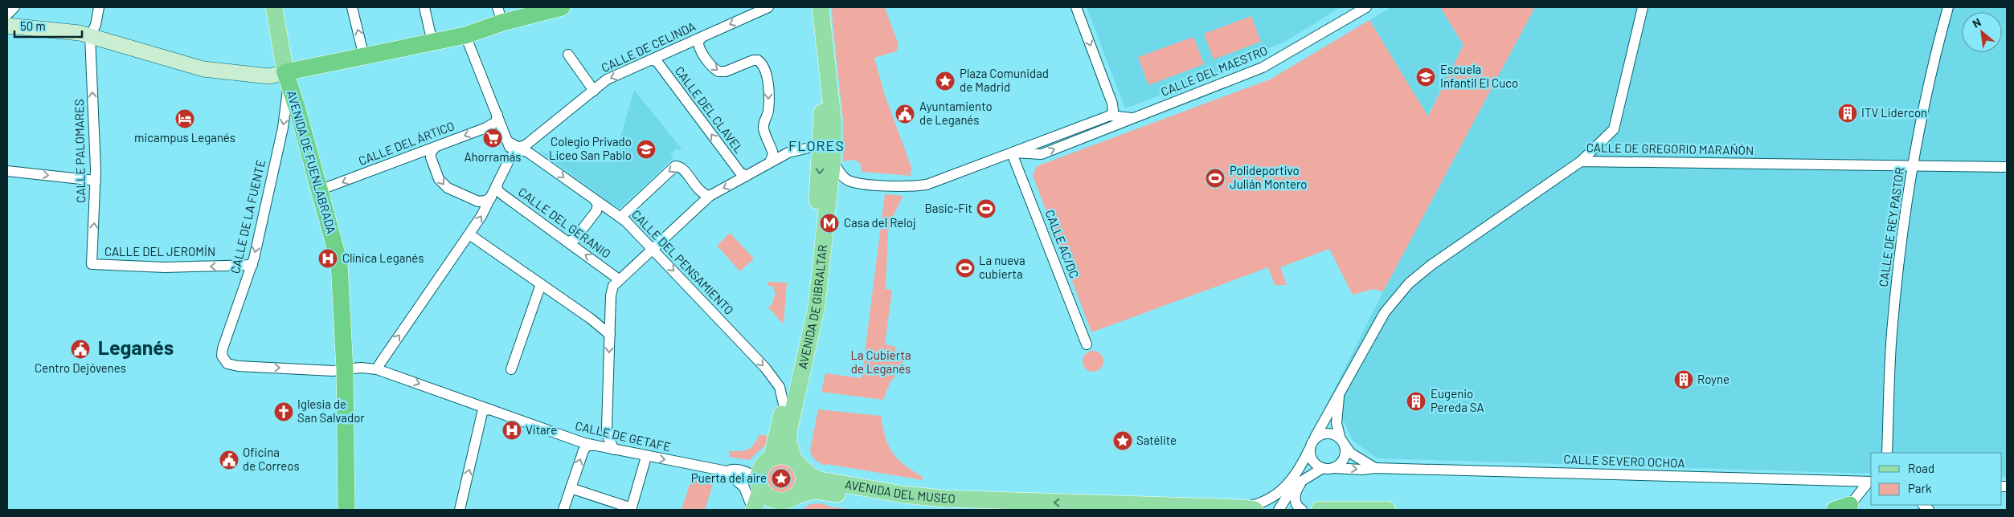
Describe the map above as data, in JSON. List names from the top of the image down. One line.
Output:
{"streets":{"highway":["AVENIDA DE FUENLABRADA"],"main road":["AVENIDA DE GIBRALTAR","AVENIDA DEL MUSEO"],"street":["CALLE DE CELINDA","CALLE DEL MAESTRO","CALLE DEL CLAVEL","CALLE DEL ÁRTICO","CALLE DE GREGORIO MARAÑÓN","CALLE PALOMARES","CALLE DE LA FUENTE","CALLE DEL GERANIO","CALLE DE REY PASTOR","CALLE AC/DC","CALLE DEL JEROMÍN","CALLE DEL PENSAMIENTO","CALLE DE GETAFE","CALLE SEVERO OCHOA"]},"crossings":[["CALLE DE CELINDA","CALLE DEL CLAVEL"],["CALLE DE CELINDA","CALLE DEL PENSAMIENTO"],["CALLE DEL MAESTRO","CALLE AC/DC"],["CALLE DEL ÁRTICO","AVENIDA DE FUENLABRADA"],["CALLE DE GREGORIO MARAÑÓN","CALLE DE REY PASTOR"],["CALLE PALOMARES","CALLE DEL JEROMÍN"],["AVENIDA DE FUENLABRADA","CALLE DE LA FUENTE"],["AVENIDA DE FUENLABRADA","CALLE DE GETAFE"],["CALLE DE LA FUENTE","CALLE DEL JEROMÍN"],["CALLE DE LA FUENTE","CALLE DE GETAFE"],["CALLE DEL PENSAMIENTO","AVENIDA DE GIBRALTAR"],["AVENIDA DE GIBRALTAR","CALLE DE GETAFE"],["AVENIDA DE GIBRALTAR","AVENIDA DEL MUSEO"],["CALLE DE GETAFE","AVENIDA DEL MUSEO"]],"one_way":["CALLE DE CELINDA","CALLE DEL CLAVEL","CALLE DEL ÁRTICO","CALLE PALOMARES","CALLE DE LA FUENTE","CALLE DEL JEROMÍN","CALLE DEL PENSAMIENTO","CALLE DE GETAFE"],"districts":["FLORES","Leganés"],"parks":["La Cubierta de Leganés"],"places":{"school or university":["Escuela Infantil El Cuco","Colegio Privado Liceo San Pablo"],"place":["Plaza Comunidad de Madrid","Satélite","Puerta del aire"],"building":["ITV Lidercon","Royne","Eugenio Pereda SA"],"public building":["Ayuntamiento de Leganés","Centro Dejóvenes","Oficina de Correos"],"hotel":["micampus Leganés"],"supermarket":["Ahorramás"],"sports":["Polideportivo Julián Montero","Basic-Fit","La nueva cubierta"],"metro station":["Casa del Reloj"],"hospital":["Clínica Leganés","Vitare"],"church":["Iglesia de San Salvador"]},"legend":["Road","Park"],"scale_bar":"50 m","north":"top left"}
